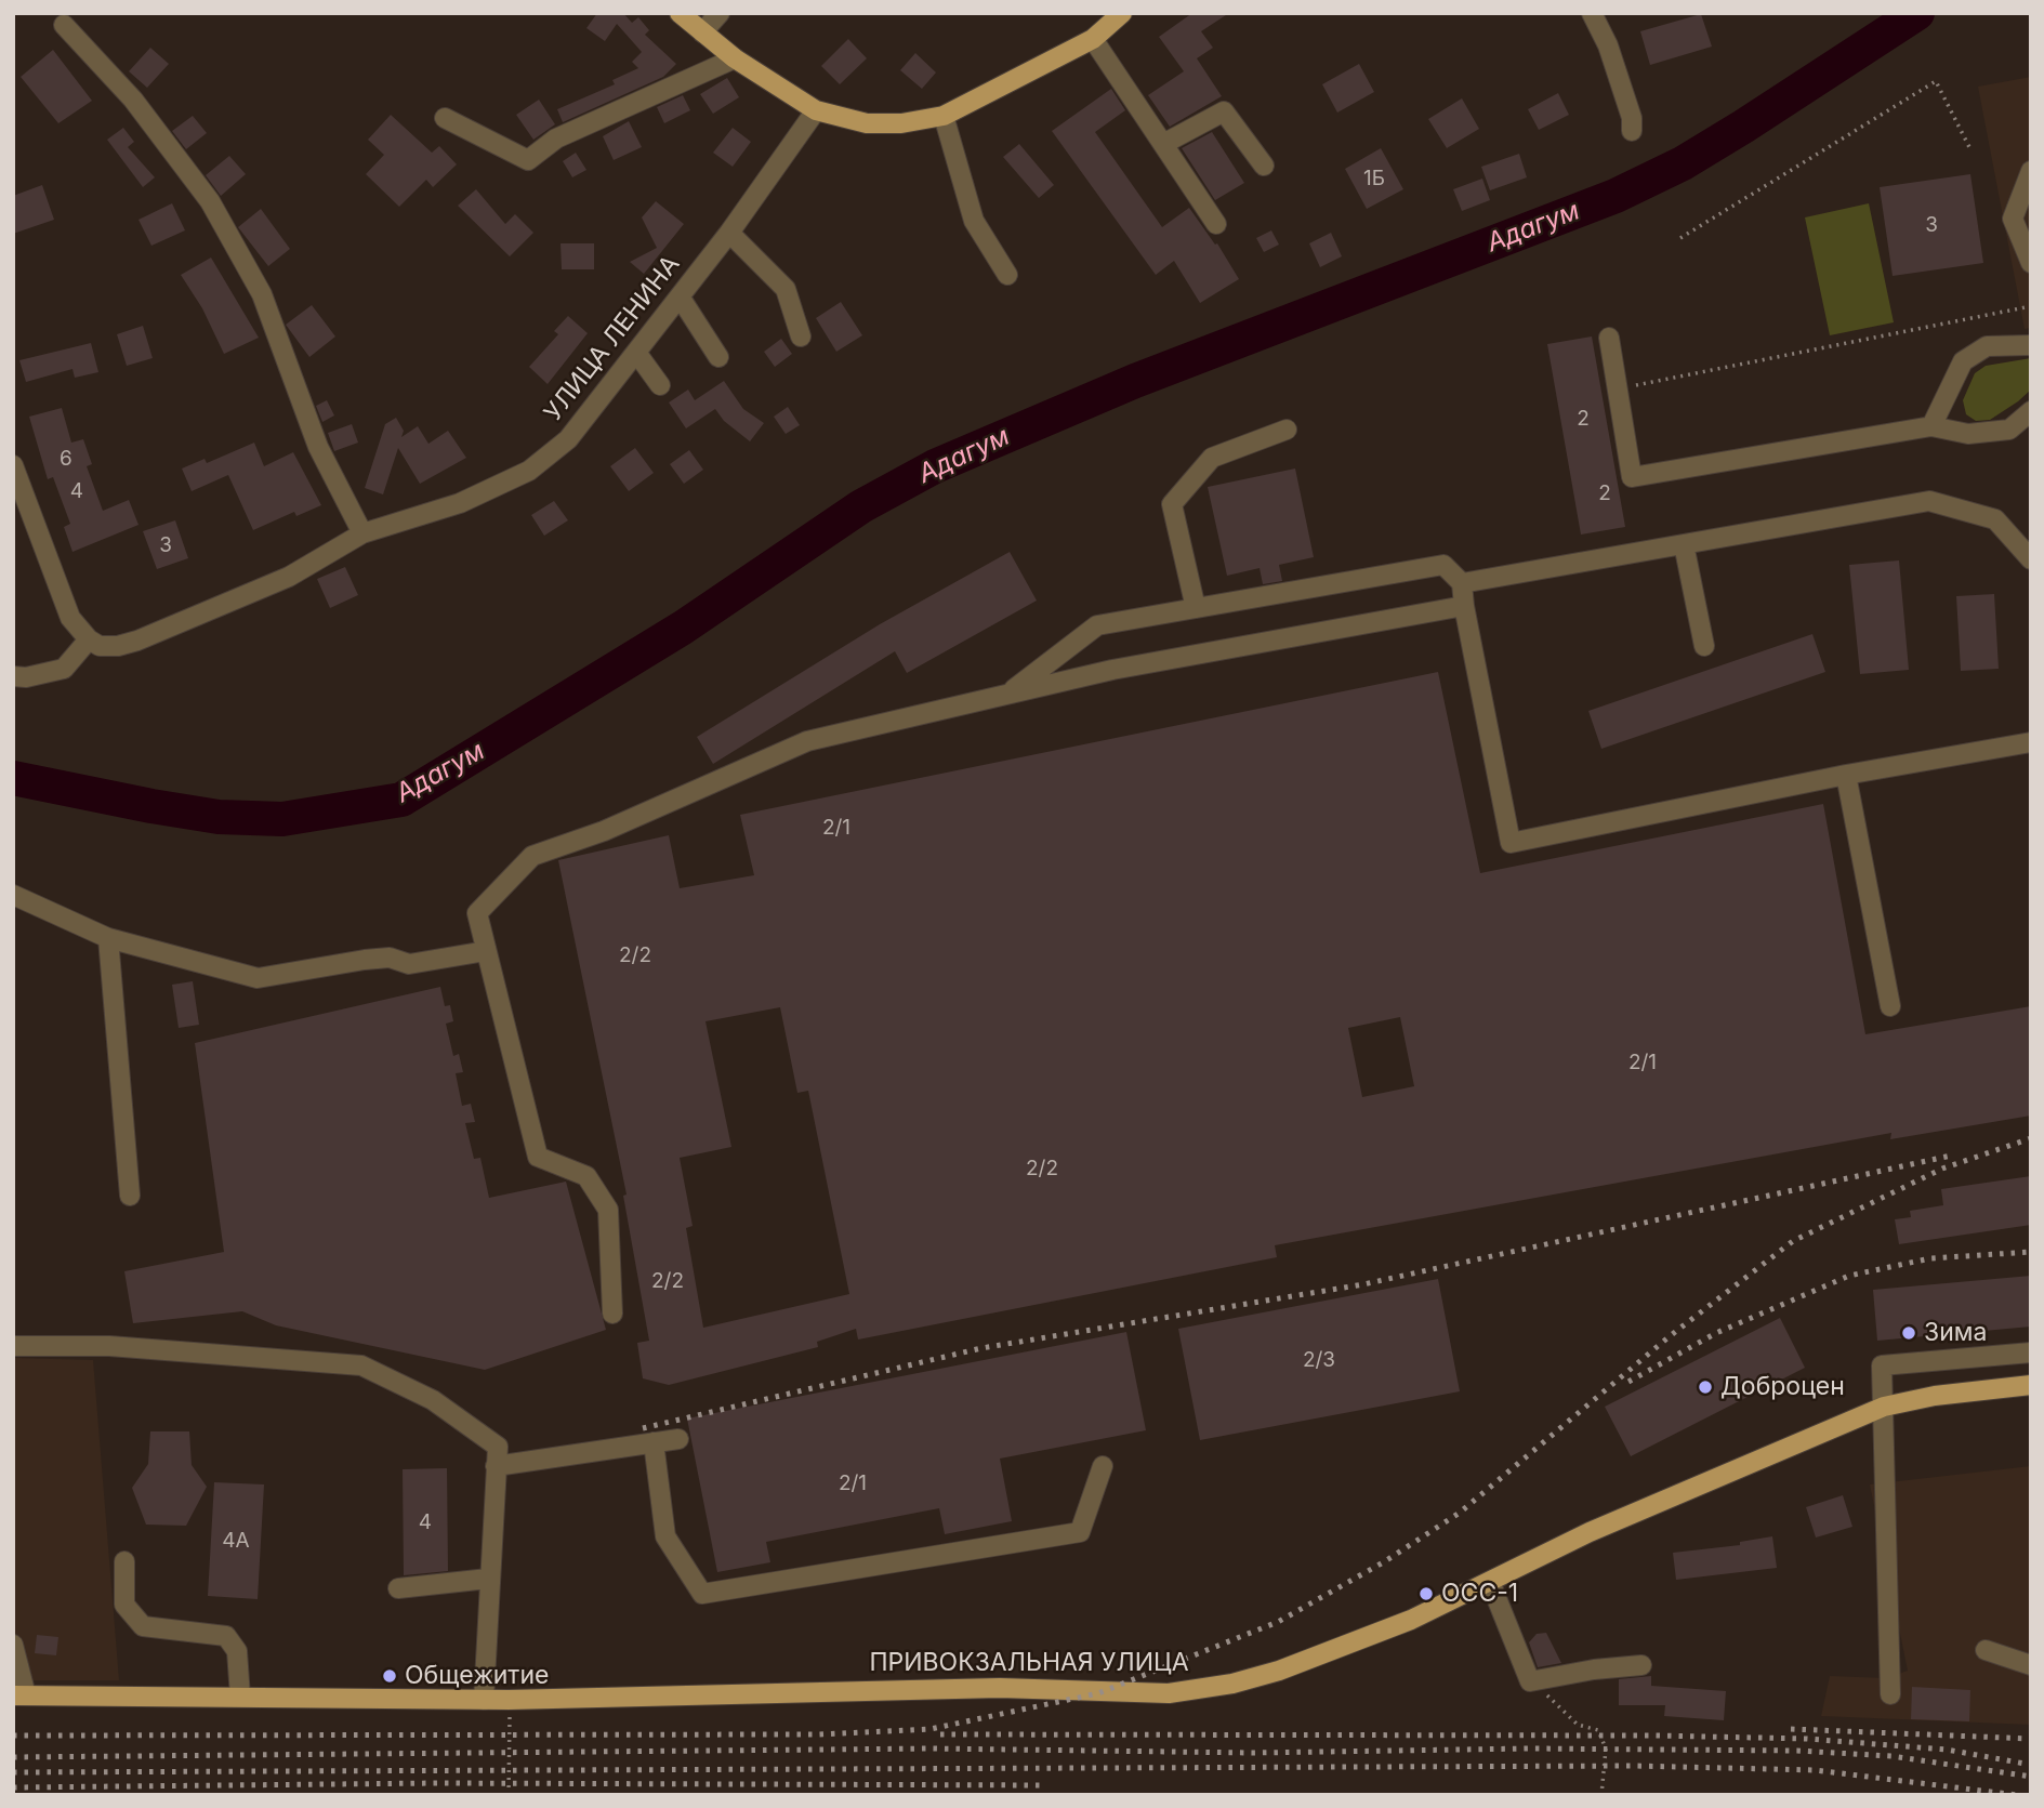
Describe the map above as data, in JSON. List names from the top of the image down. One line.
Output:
{"streets":{"main road":["ПРИВОКЗАЛЬНАЯ УЛИЦА"],"street":["УЛИЦА ЛЕНИНА"]},"water":["Адагум"],"places":["Зима","Доброцен","ОСС-1","Общежитие"],"house_numbers":["1Б","3","2","6","4","2","3","2/1","2/2","2/1","2/2","2/2","2/3","2/1","4","4А"]}
